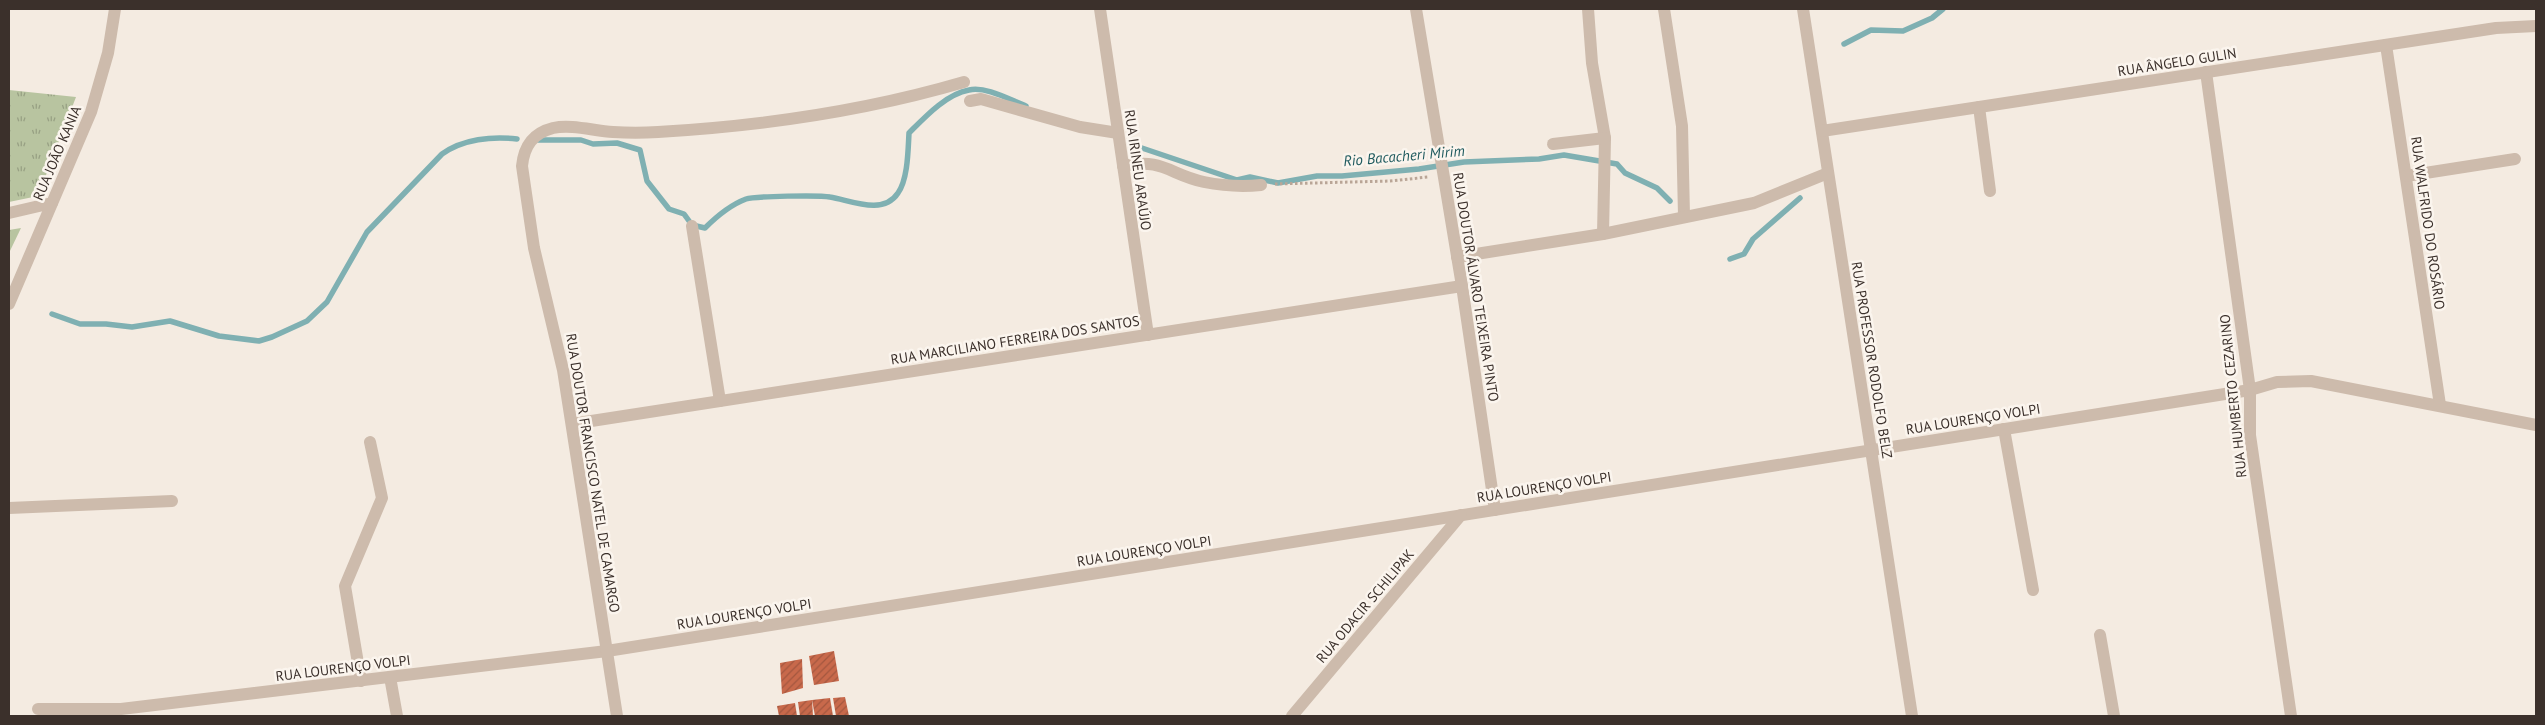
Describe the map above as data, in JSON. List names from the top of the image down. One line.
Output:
{"streets":{"street":["RUA ÂNGELO GULIN","RUA JOÃO KANIA","RUA IRINEU ARAÚJO","RUA WALFRIDO DO ROSÁRIO","RUA DOUTOR ÁLVARO TEIXEIRA PINTO","RUA MARCILIANO FERREIRA DOS SANTOS","RUA PROFESSOR RODOLFO BELZ","RUA HUMBERTO CEZARINO","RUA LOURENÇO VOLPI","RUA DOUTOR FRANCISCO NATEL DE CAMARGO","RUA ODACIR SCHILIPAK"]},"crossings":[["RUA ÂNGELO GULIN","RUA WALFRIDO DO ROSÁRIO"],["RUA ÂNGELO GULIN","RUA PROFESSOR RODOLFO BELZ"],["RUA ÂNGELO GULIN","RUA HUMBERTO CEZARINO"],["RUA IRINEU ARAÚJO","RUA MARCILIANO FERREIRA DOS SANTOS"],["RUA WALFRIDO DO ROSÁRIO","RUA LOURENÇO VOLPI"],["RUA DOUTOR ÁLVARO TEIXEIRA PINTO","RUA MARCILIANO FERREIRA DOS SANTOS"],["RUA DOUTOR ÁLVARO TEIXEIRA PINTO","RUA LOURENÇO VOLPI"],["RUA MARCILIANO FERREIRA DOS SANTOS","RUA DOUTOR FRANCISCO NATEL DE CAMARGO"],["RUA PROFESSOR RODOLFO BELZ","RUA LOURENÇO VOLPI"],["RUA HUMBERTO CEZARINO","RUA LOURENÇO VOLPI"],["RUA LOURENÇO VOLPI","RUA DOUTOR FRANCISCO NATEL DE CAMARGO"],["RUA LOURENÇO VOLPI","RUA ODACIR SCHILIPAK"]],"water":["Rio Bacacheri Mirim"]}
